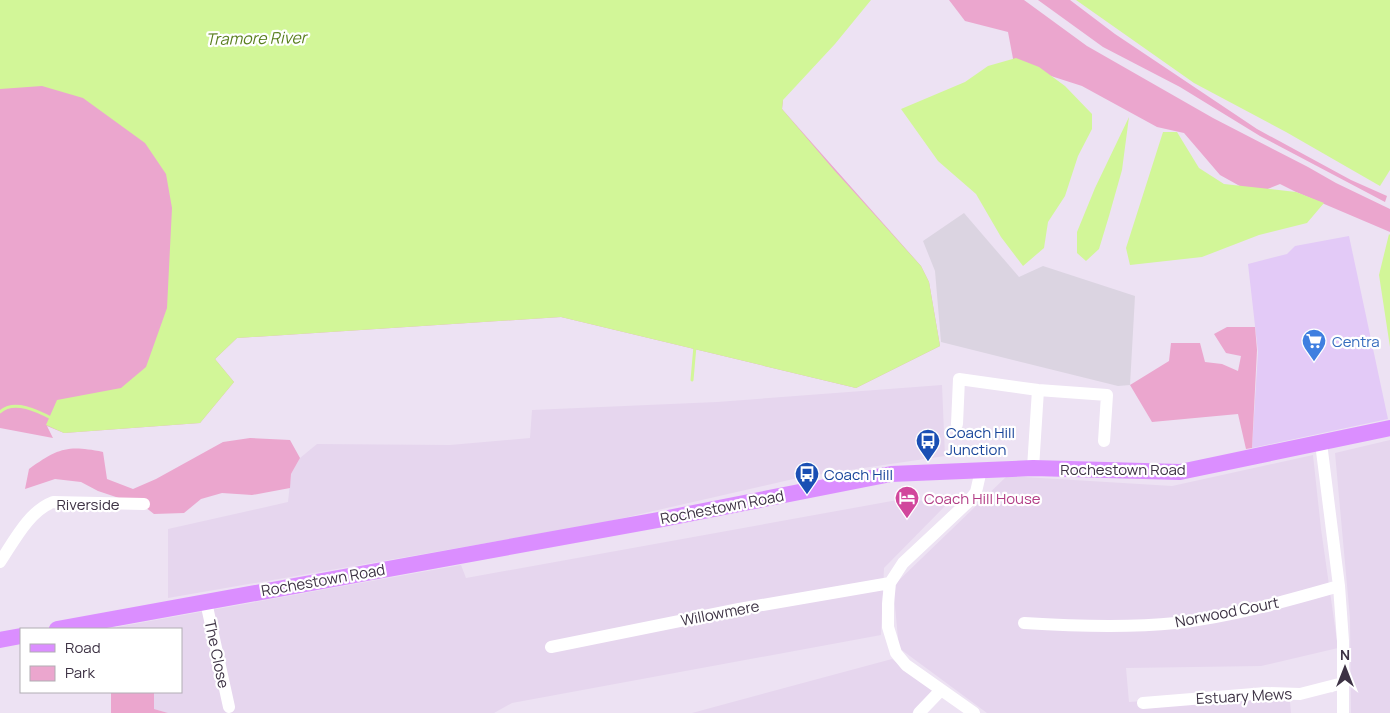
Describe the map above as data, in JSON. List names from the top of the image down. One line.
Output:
{"streets":{"main road":["Rochestown Road"],"street":["Riverside","Norwood Court","Willowmere","The Close","Estuary Mews"]},"crossings":[["Rochestown Road","The Close"]],"water":["Tramore River"],"places":{"supermarket":["Centra"],"bus stop":["Coach Hill Junction","Coach Hill"],"hotel":["Coach Hill House"]},"legend":["Road","Park"],"north":"top"}
